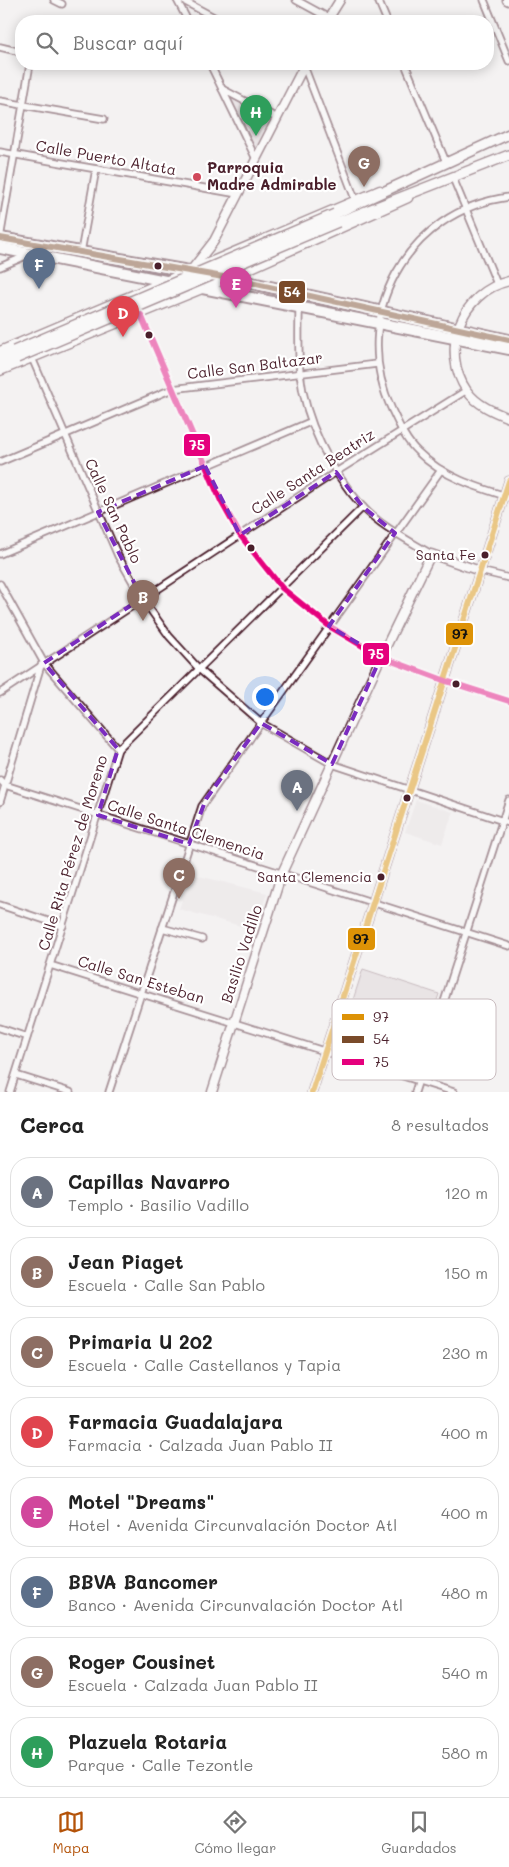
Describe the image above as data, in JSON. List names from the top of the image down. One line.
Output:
{"streets":{"street":["Calle Puerto Altata","Calle San Baltazar","Calle Santa Beatriz","Calle San Pablo","Calle Santa Clemencia","Calle Rita Pérez de Moreno","Basilio Vadillo","Calle San Esteban"]},"crossings":[["Calle San Baltazar","Calle San Pablo"],["Calle Santa Beatriz","Calle San Pablo"],["Calle San Pablo","Calle Rita Pérez de Moreno"],["Calle San Pablo","Basilio Vadillo"],["Calle Santa Clemencia","Calle Rita Pérez de Moreno"],["Calle Santa Clemencia","Basilio Vadillo"],["Calle Rita Pérez de Moreno","Calle San Esteban"],["Basilio Vadillo","Calle San Esteban"]],"places":["Parroquia Madre Admirable","Santa Fe","Santa Clemencia"],"lines":["transit line 54","transit line 75","transit line 97"],"legend":["97","54","75"],"page":{"search":"Buscar aquí","pins":["H","G","F","E","D","B","A","C"],"heading":["Cerca","8 resultados"],"list":[{"mark":"A","name":"Capillas Navarro","note":"Templo · Basilio Vadillo","value":"120 m"},{"mark":"B","name":"Jean Piaget","note":"Escuela · Calle San Pablo","value":"150 m"},{"mark":"C","name":"Primaria U 202","note":"Escuela · Calle Castellanos y Tapia","value":"230 m"},{"mark":"D","name":"Farmacia Guadalajara","note":"Farmacia · Calzada Juan Pablo II","value":"400 m"},{"mark":"E","name":"Motel \"Dreams\"","note":"Hotel · Avenida Circunvalación Doctor Atl","value":"400 m"},{"mark":"F","name":"BBVA Bancomer","note":"Banco · Avenida Circunvalación Doctor Atl","value":"480 m"},{"mark":"G","name":"Roger Cousinet","note":"Escuela · Calzada Juan Pablo II","value":"540 m"},{"mark":"H","name":"Plazuela Rotaria","note":"Parque · Calle Tezontle","value":"580 m"}],"nav":["Mapa","Cómo llegar","Guardados"]}}
